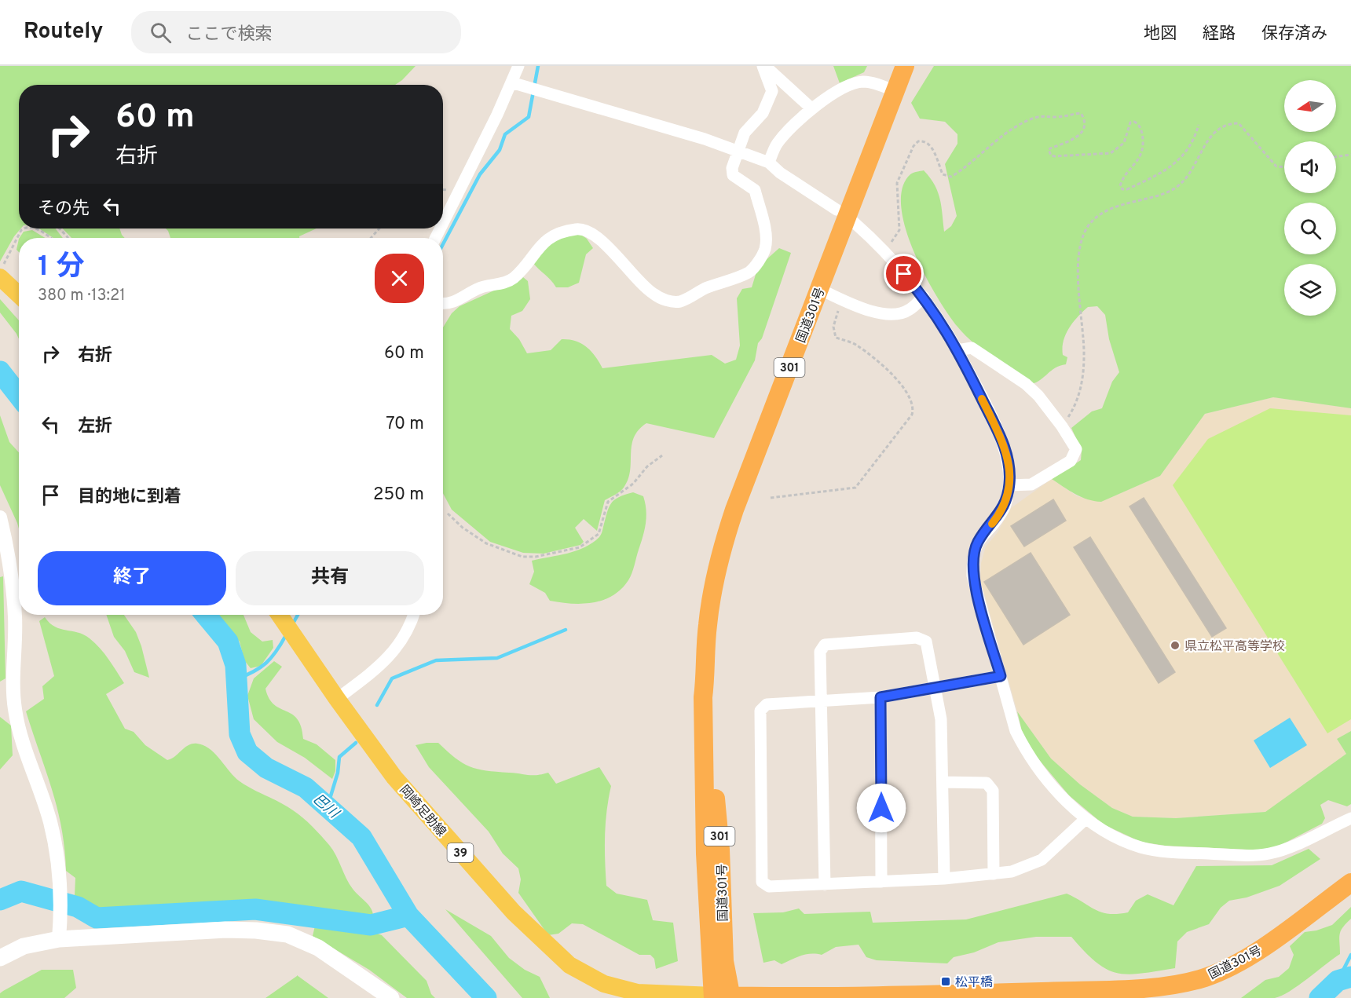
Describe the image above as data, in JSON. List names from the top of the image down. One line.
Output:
{"streets":{"highway":["国道301号","301"],"main road":["岡崎足助線","39"]},"crossings":[["国道301号","岡崎足助線"]],"water":["巴川"],"places":{"other":["県立松平高等学校"],"transit":["松平橋"]},"north":"left","page":{"header":"Routely","search":"ここで検索","nav":["地図","経路","保存済み"],"turn":["60 m","右折"],"then":"その先","heading":["1 分","380 m · 13:21"],"list":[{"name":"右折","value":"60 m"},{"name":"左折","value":"70 m"},{"name":"目的地に到着","value":"250 m"}],"buttons":["終了","共有"]}}
